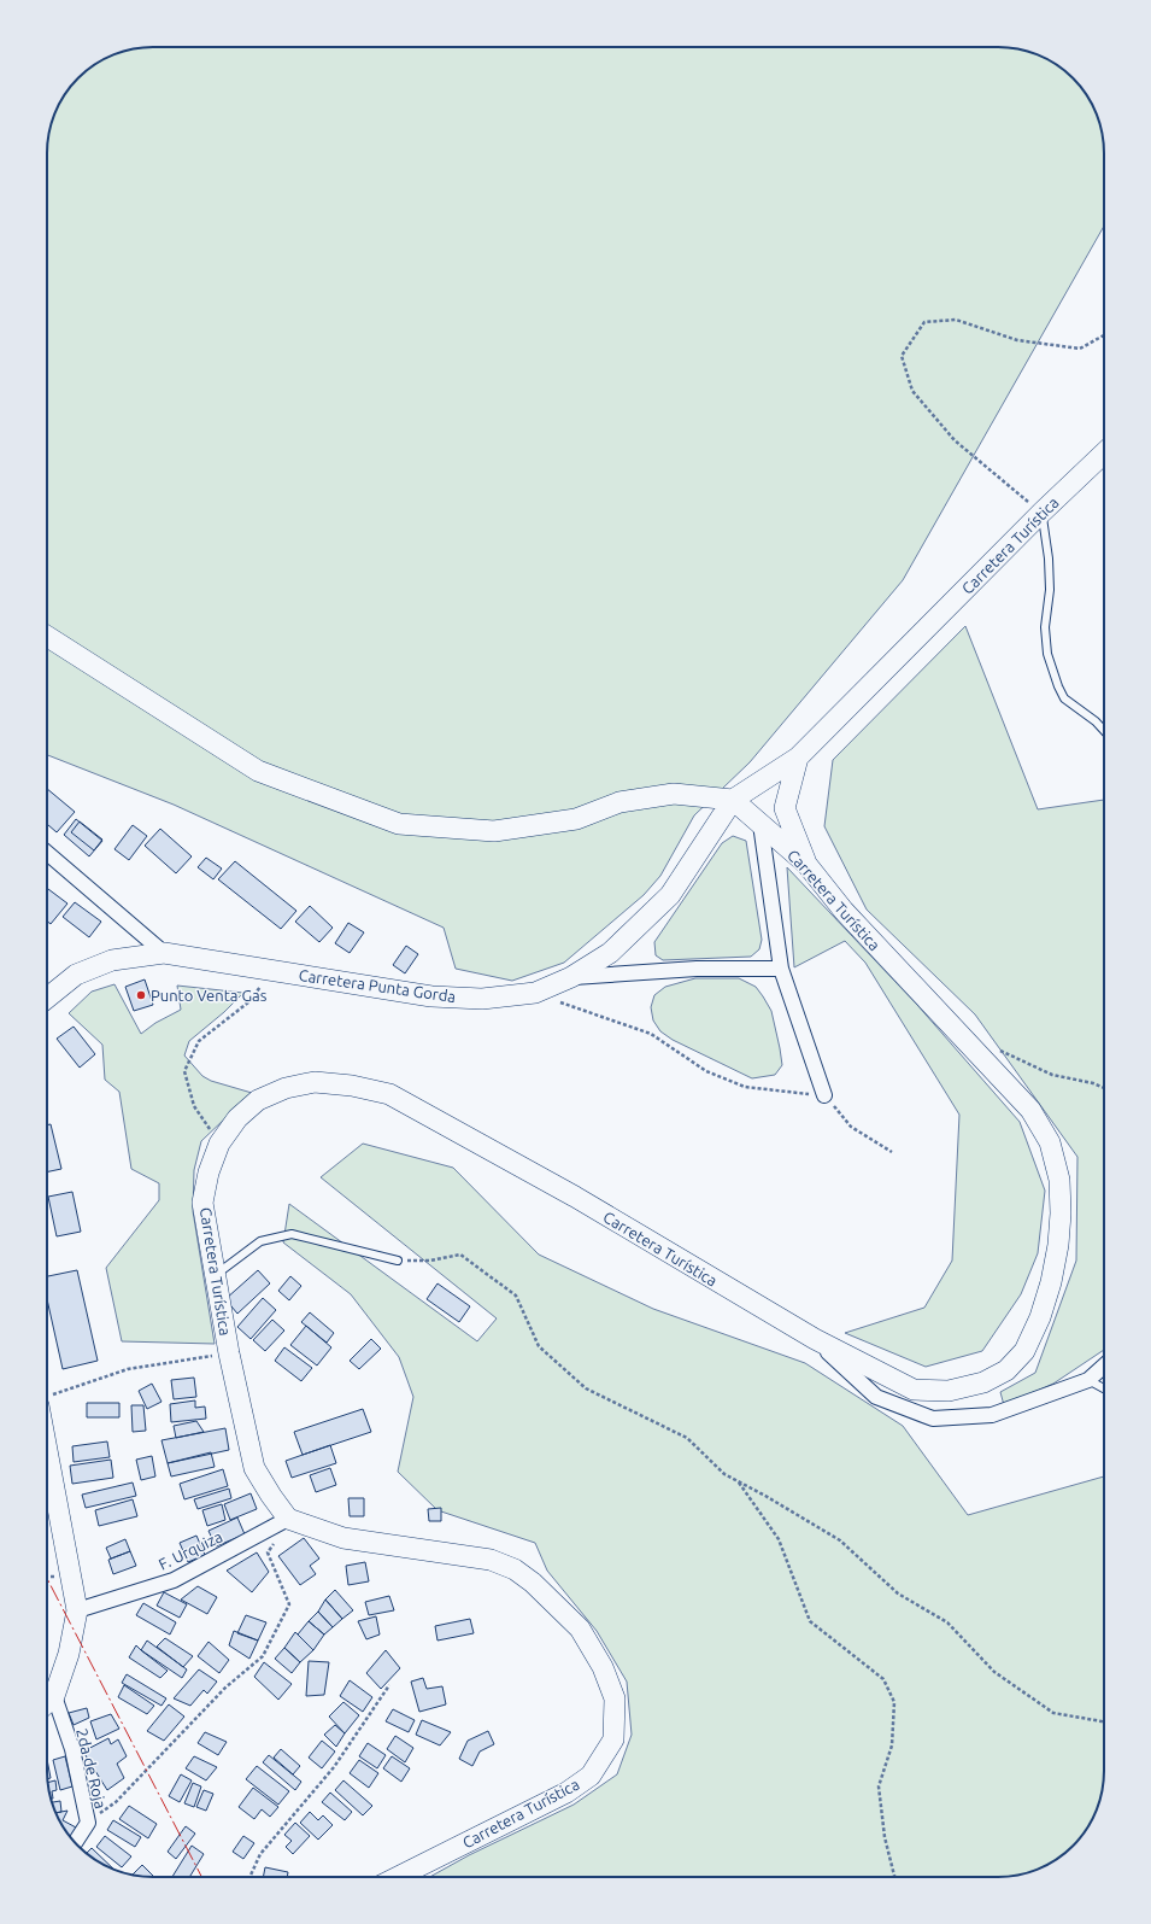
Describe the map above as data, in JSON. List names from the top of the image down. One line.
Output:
{"streets":{"main road":["Carretera Turística","Carretera Punta Gorda"],"street":["F. Urquiza","2da de Roja"]},"crossings":[["Carretera Turística","Carretera Punta Gorda"],["Carretera Turística","F. Urquiza"]],"places":["Punto Venta Gas"]}
